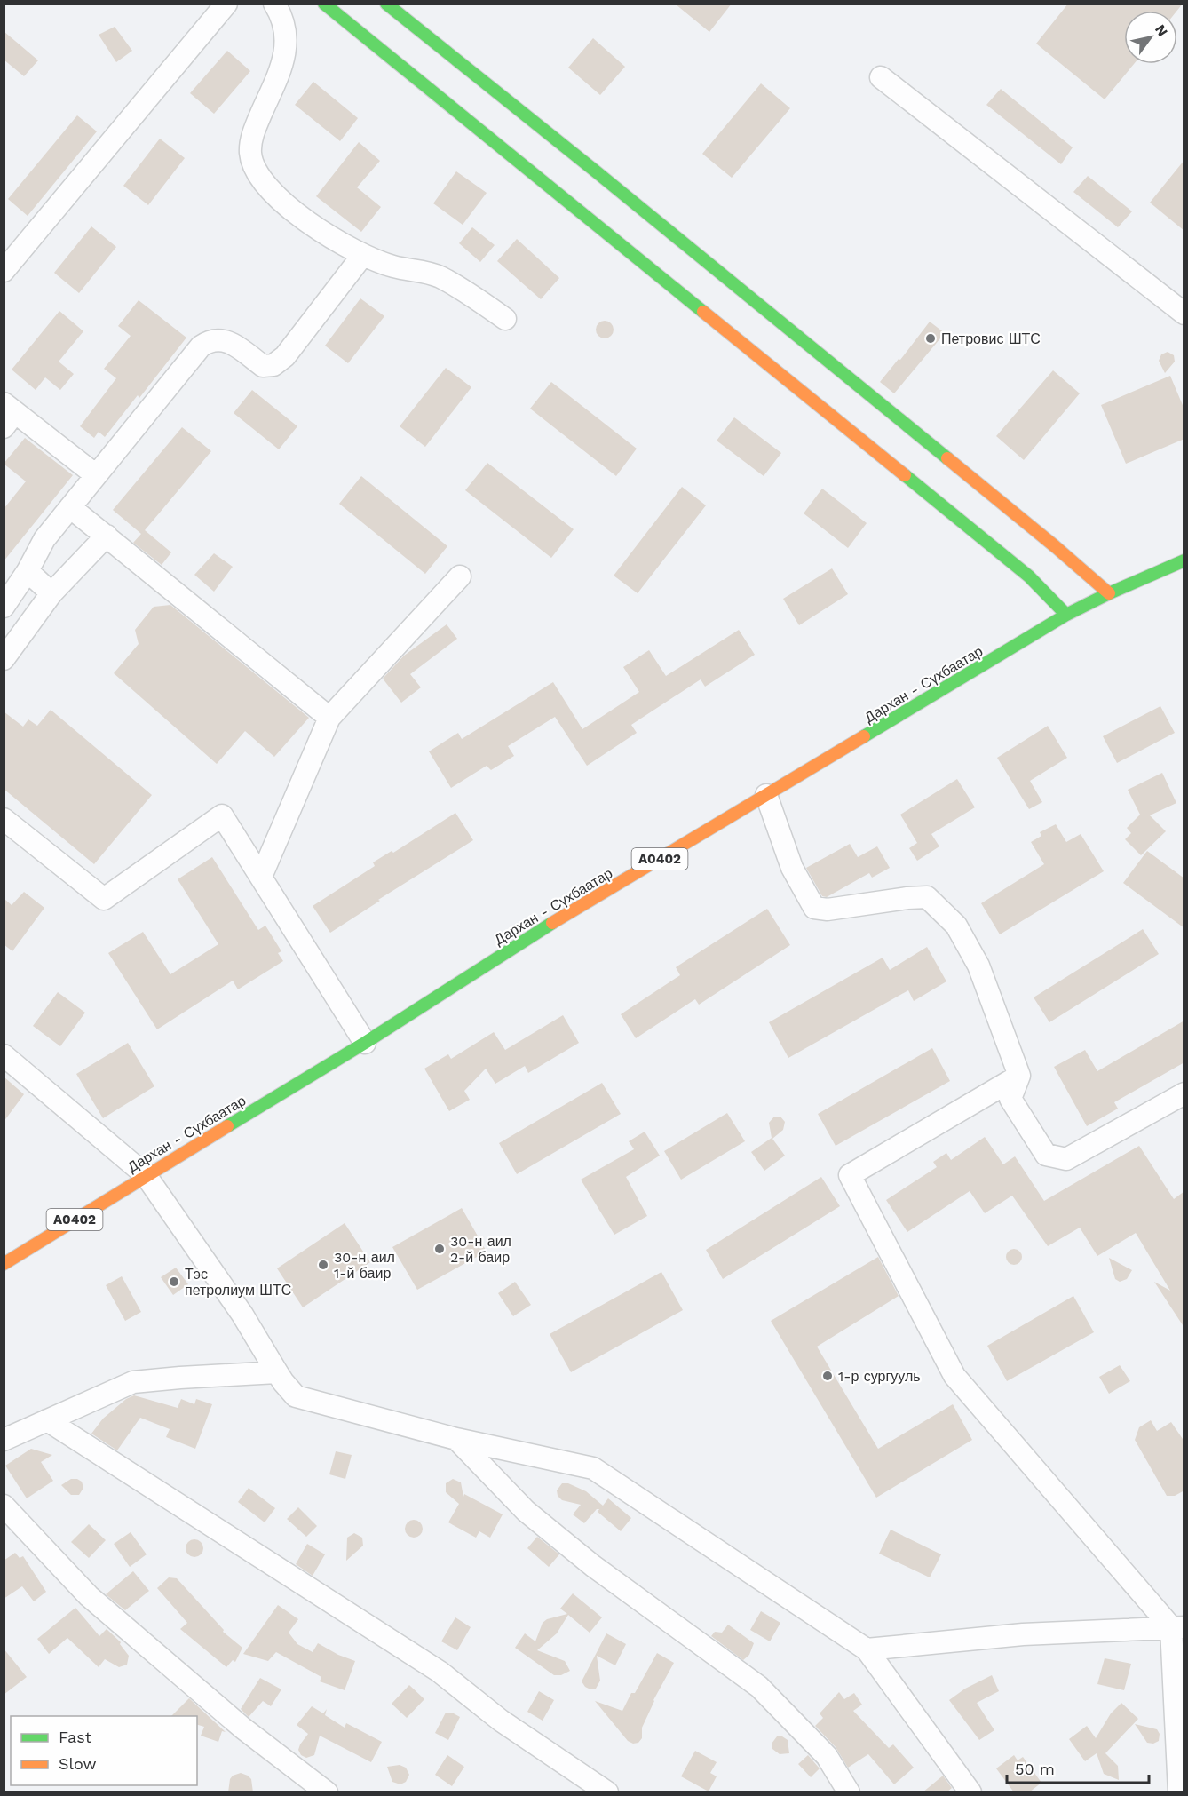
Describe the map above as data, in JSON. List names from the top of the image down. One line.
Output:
{"streets":{"main road":["Дархан - Сүхбаатар","A0402"]},"places":["Петровис ШТС","30-н аил 2-й баир","30-н аил 1-й баир","Тэс петролиум ШТС","1-р сургууль"],"legend":["Fast","Slow"],"scale_bar":"50 m","north":"top right"}
